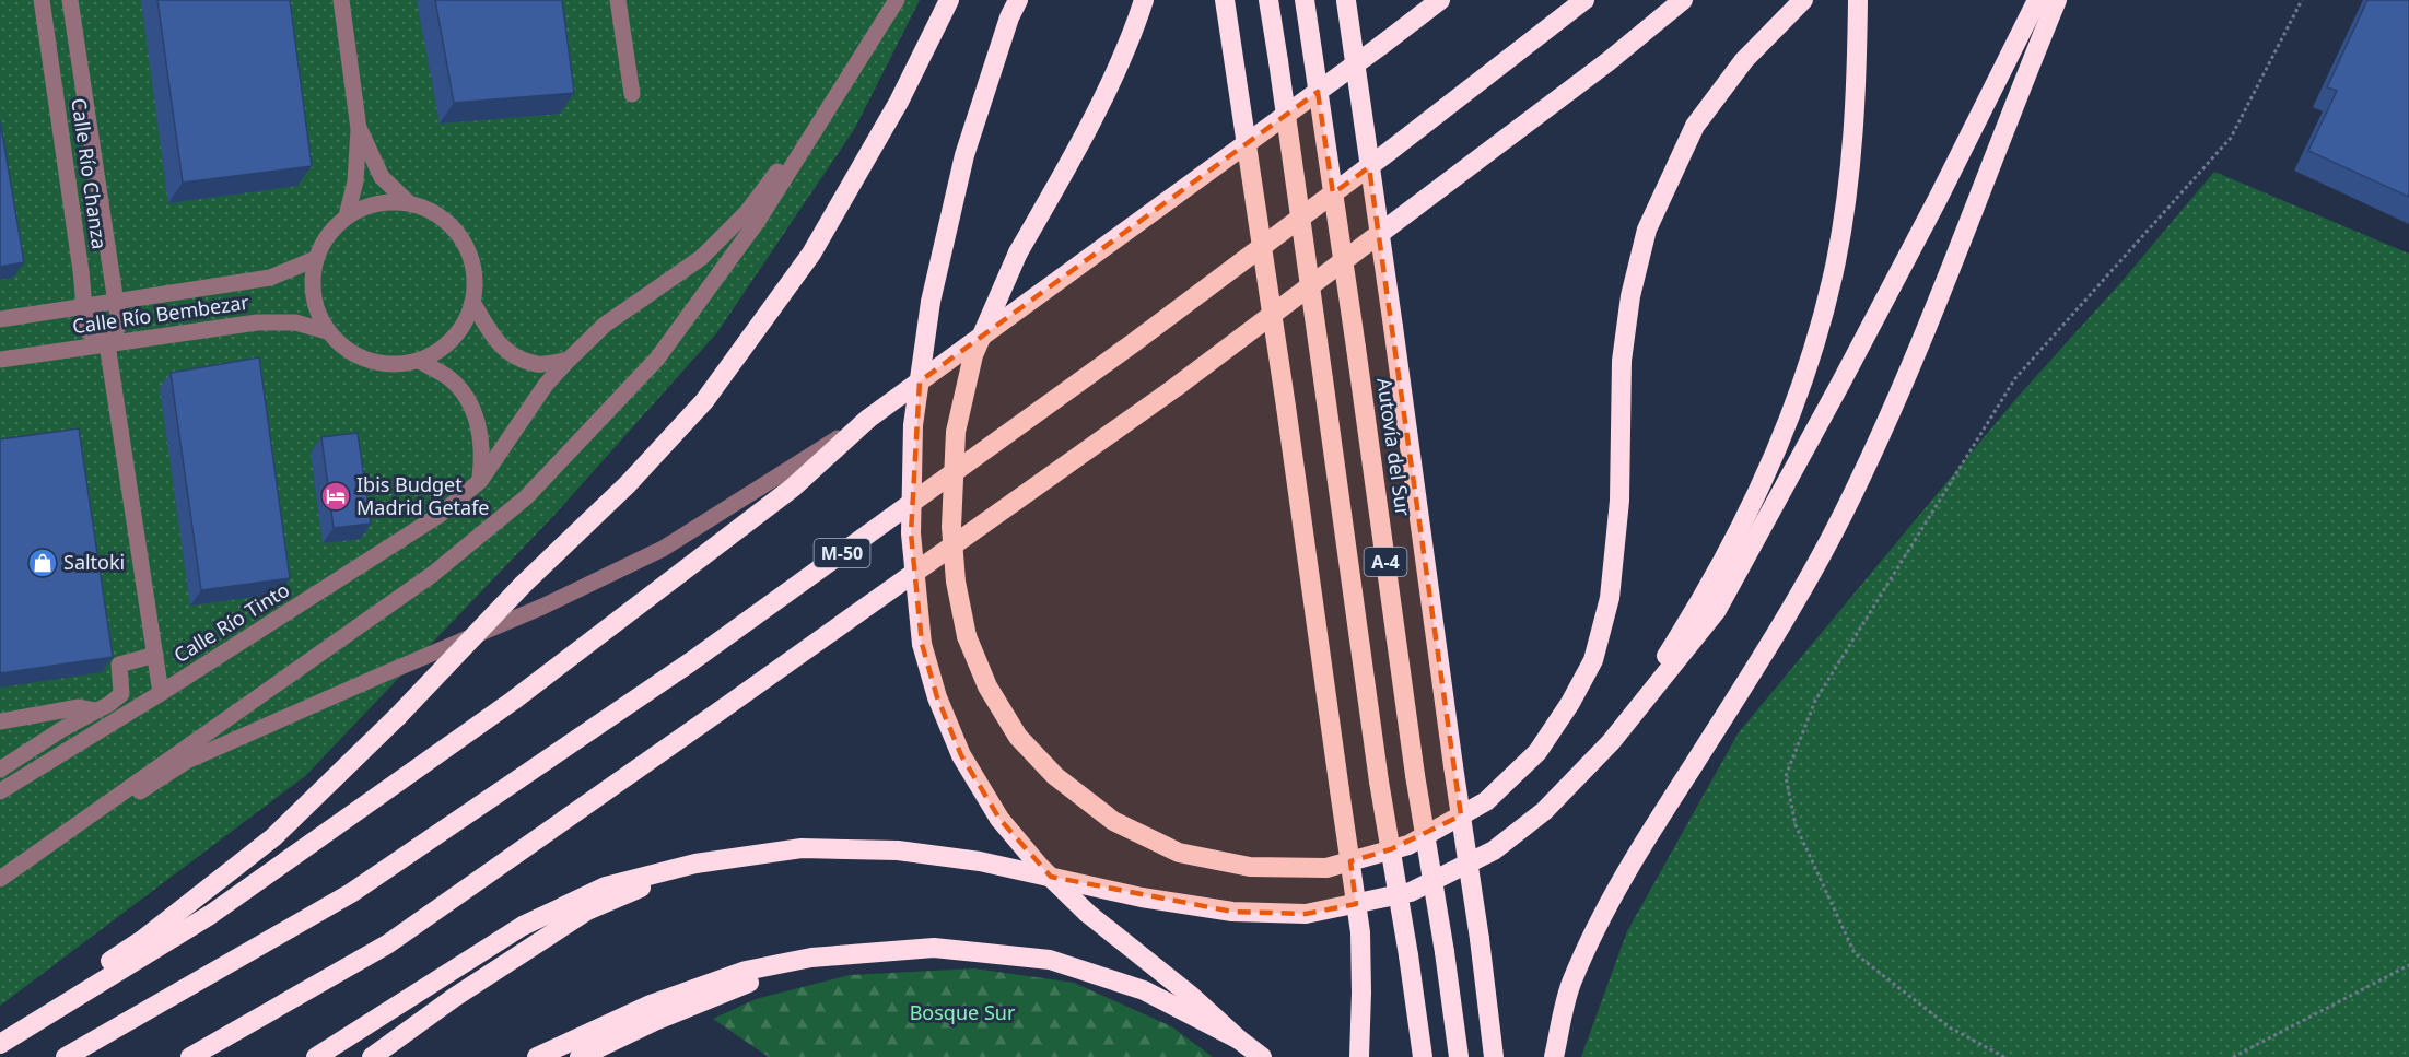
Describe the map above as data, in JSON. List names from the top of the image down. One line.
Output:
{"streets":{"highway":["Autovía del Sur","M-50","A-4"],"street":["Calle Río Chanza","Calle Río Bembezar","Calle Río Tinto"]},"crossings":[["Calle Río Chanza","Calle Río Bembezar"],["Calle Río Chanza","Calle Río Tinto"]],"parks":["Bosque Sur"],"places":{"hotel":["Ibis Budget Madrid Getafe"],"shop":["Saltoki"]}}
